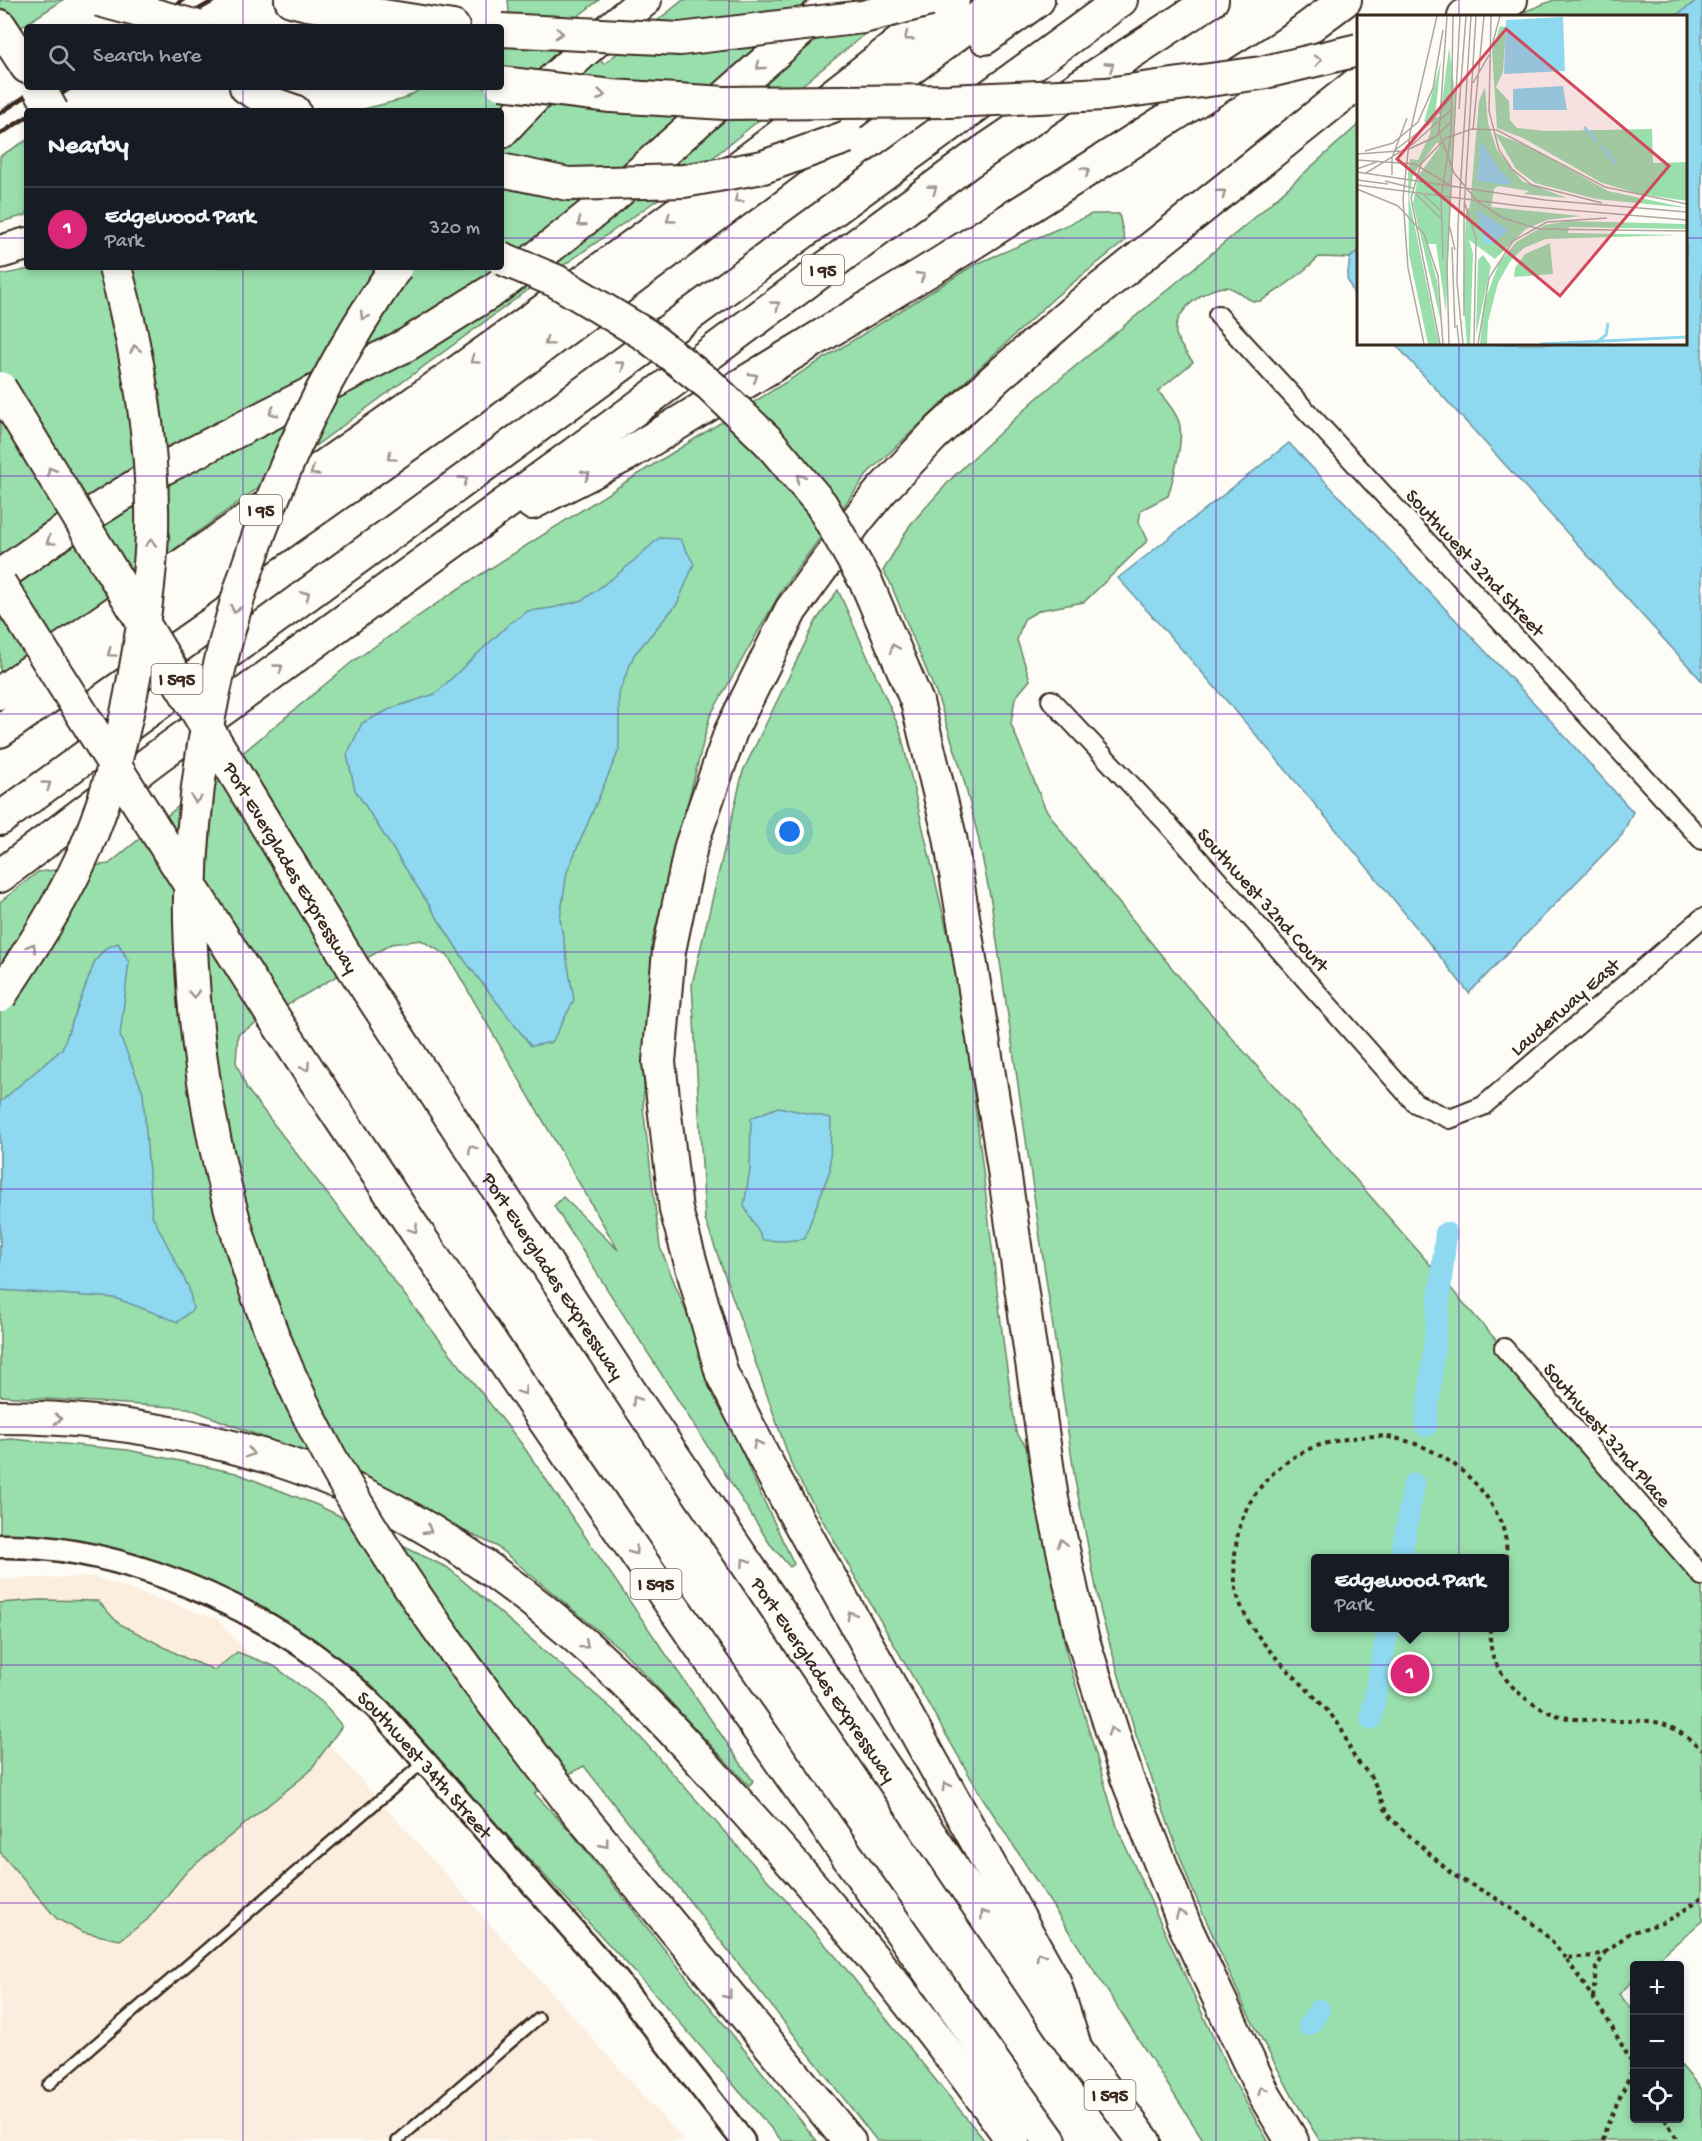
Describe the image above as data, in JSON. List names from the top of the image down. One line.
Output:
{"streets":{"highway":["I 95","I 595","Port Everglades Expressway"],"street":["Southwest 32nd Street","Southwest 32nd Court","Lauderway East","Southwest 32nd Place","Southwest 34th Street"]},"crossings":[["Southwest 32nd Court","Lauderway East"]],"page":{"search":"Search here","heading":"Nearby","list":[{"mark":"1","name":"Edgewood Park","note":"Park","value":"320 m"}],"popup":["Edgewood Park","Park"],"pins":"1","map_buttons":["+","−"]}}
